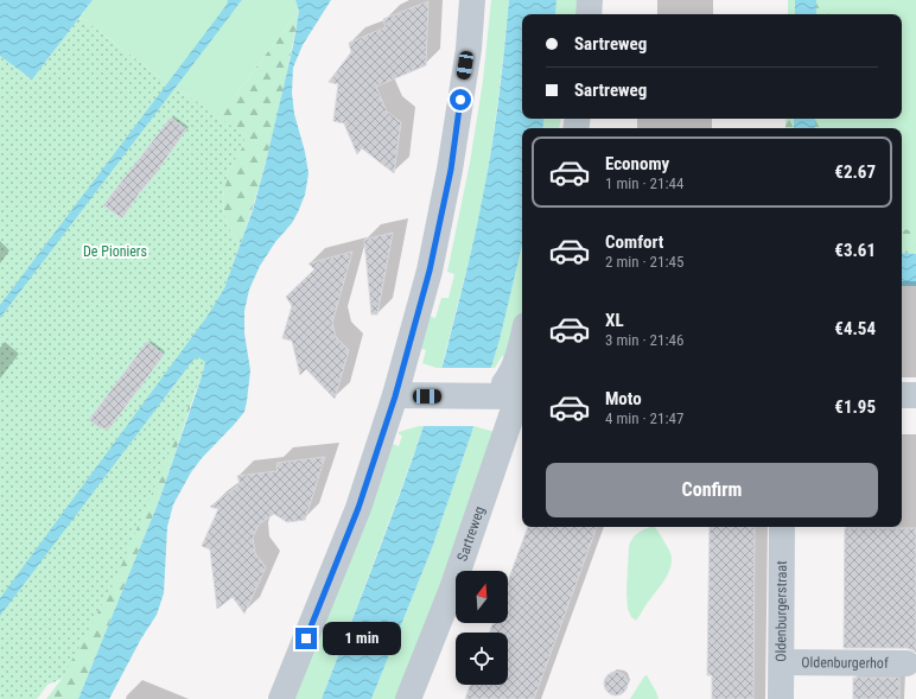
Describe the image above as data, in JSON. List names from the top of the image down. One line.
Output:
{"streets":{"street":["Sartreweg","Oldenburgerstraat","Oldenburgerhof"]},"crossings":[["Oldenburgerstraat","Oldenburgerhof"]],"parks":["De Pioniers"],"north":"top","page":{"banner":["Sartreweg","Sartreweg"],"list":[{"name":"Economy","note":"1 min · 21:44","value":"€2.67"},{"name":"Comfort","note":"2 min · 21:45","value":"€3.61"},{"name":"XL","note":"3 min · 21:46","value":"€4.54"},{"name":"Moto","note":"4 min · 21:47","value":"€1.95"}],"buttons":"Confirm","bubble":"1 min"}}
